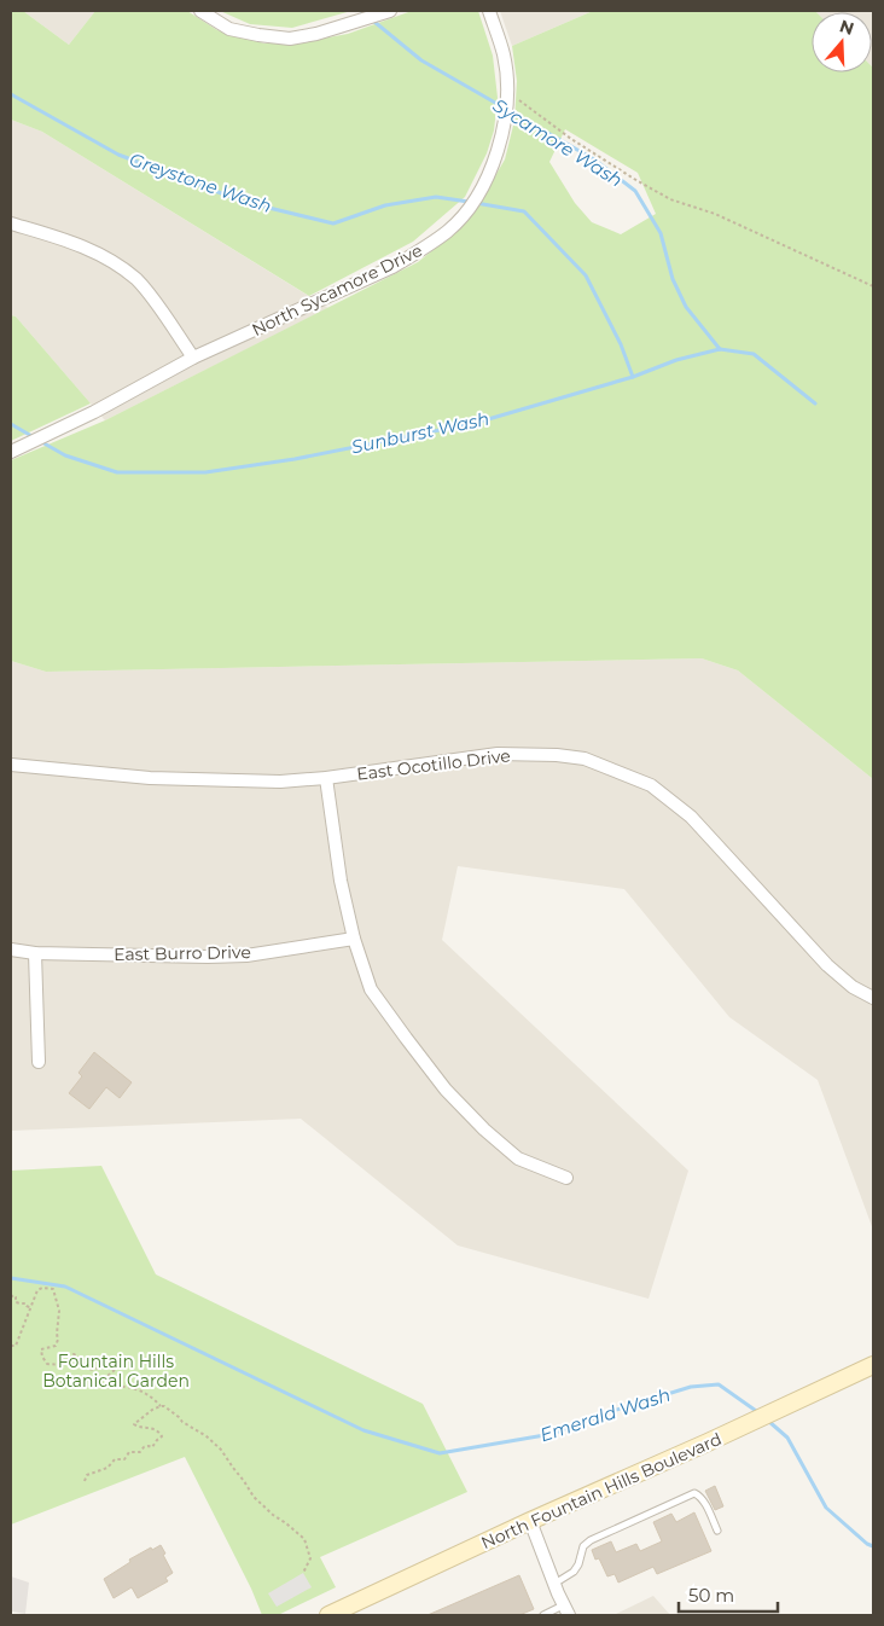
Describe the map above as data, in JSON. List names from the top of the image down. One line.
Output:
{"streets":{"main road":["North Fountain Hills Boulevard"],"street":["North Sycamore Drive","East Ocotillo Drive","East Burro Drive"]},"water":["Sycamore Wash","Greystone Wash","Sunburst Wash","Emerald Wash"],"parks":["Fountain Hills Botanical Garden"],"scale_bar":"50 m","north":"top"}
